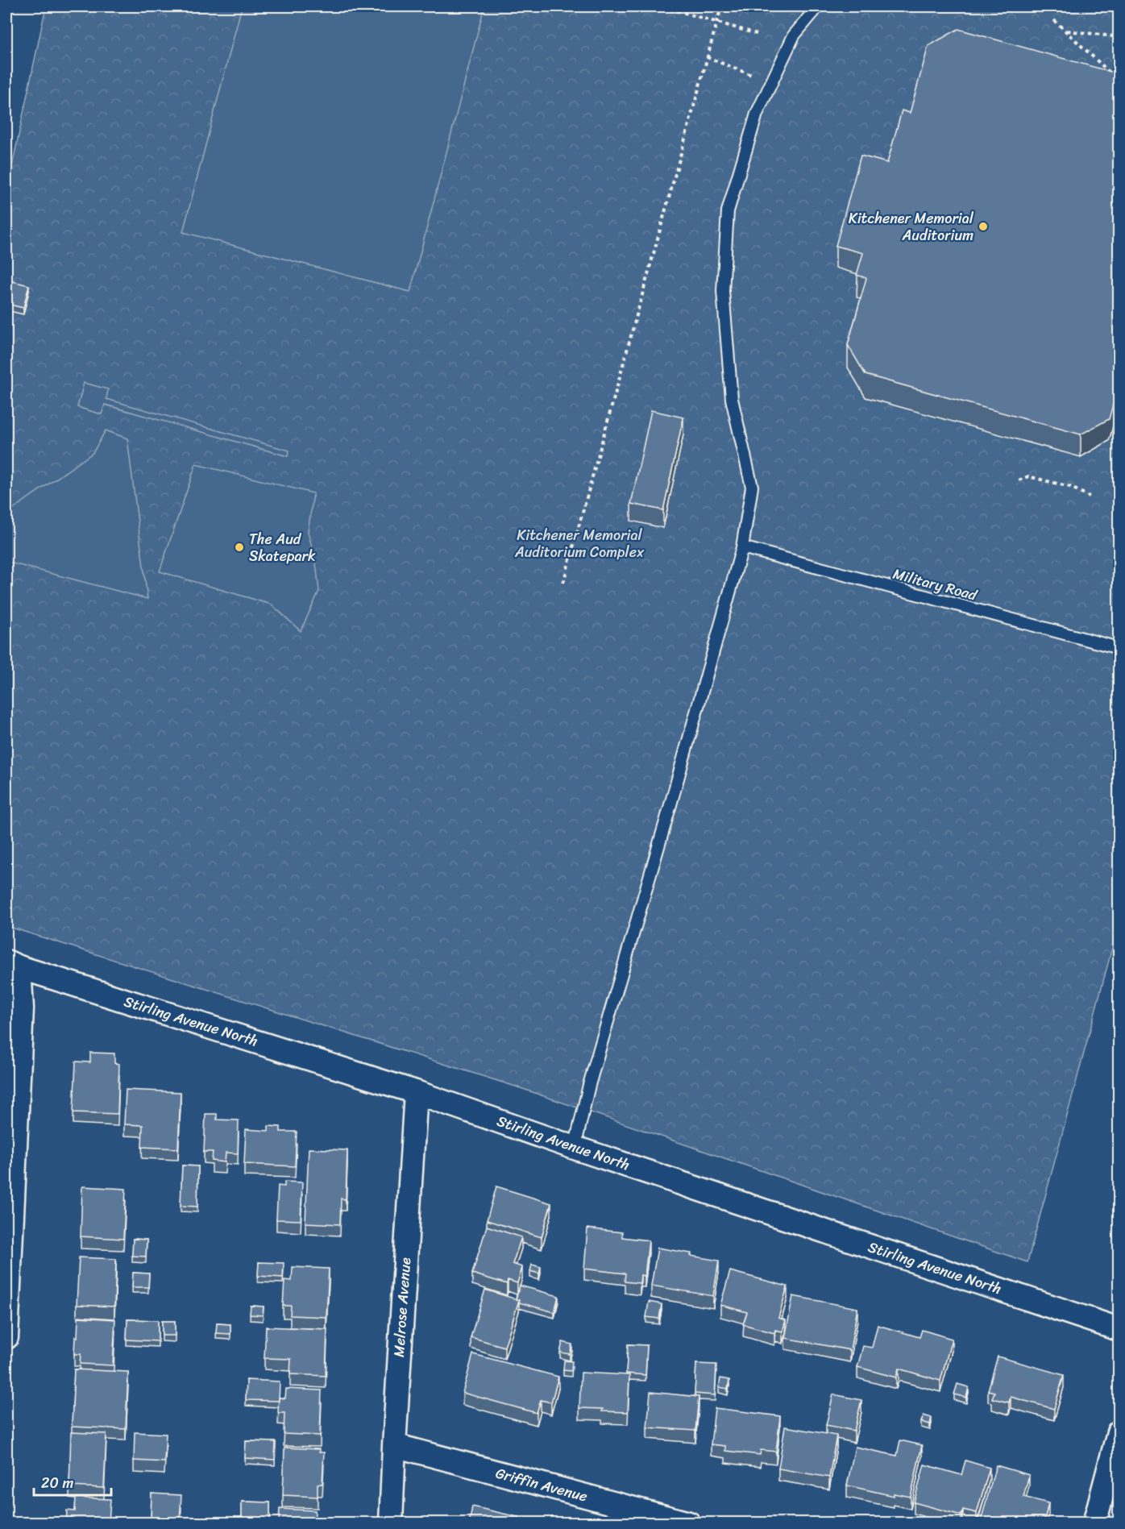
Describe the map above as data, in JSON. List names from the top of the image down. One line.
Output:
{"streets":{"street":["Stirling Avenue North","Melrose Avenue","Griffin Avenue"],"lane":["Military Road"]},"crossings":[["Stirling Avenue North","Melrose Avenue"],["Melrose Avenue","Griffin Avenue"]],"parks":["Kitchener Memorial Auditorium Complex"],"places":["Kitchener Memorial Auditorium","The Aud Skatepark"],"scale_bar":"20 m"}
